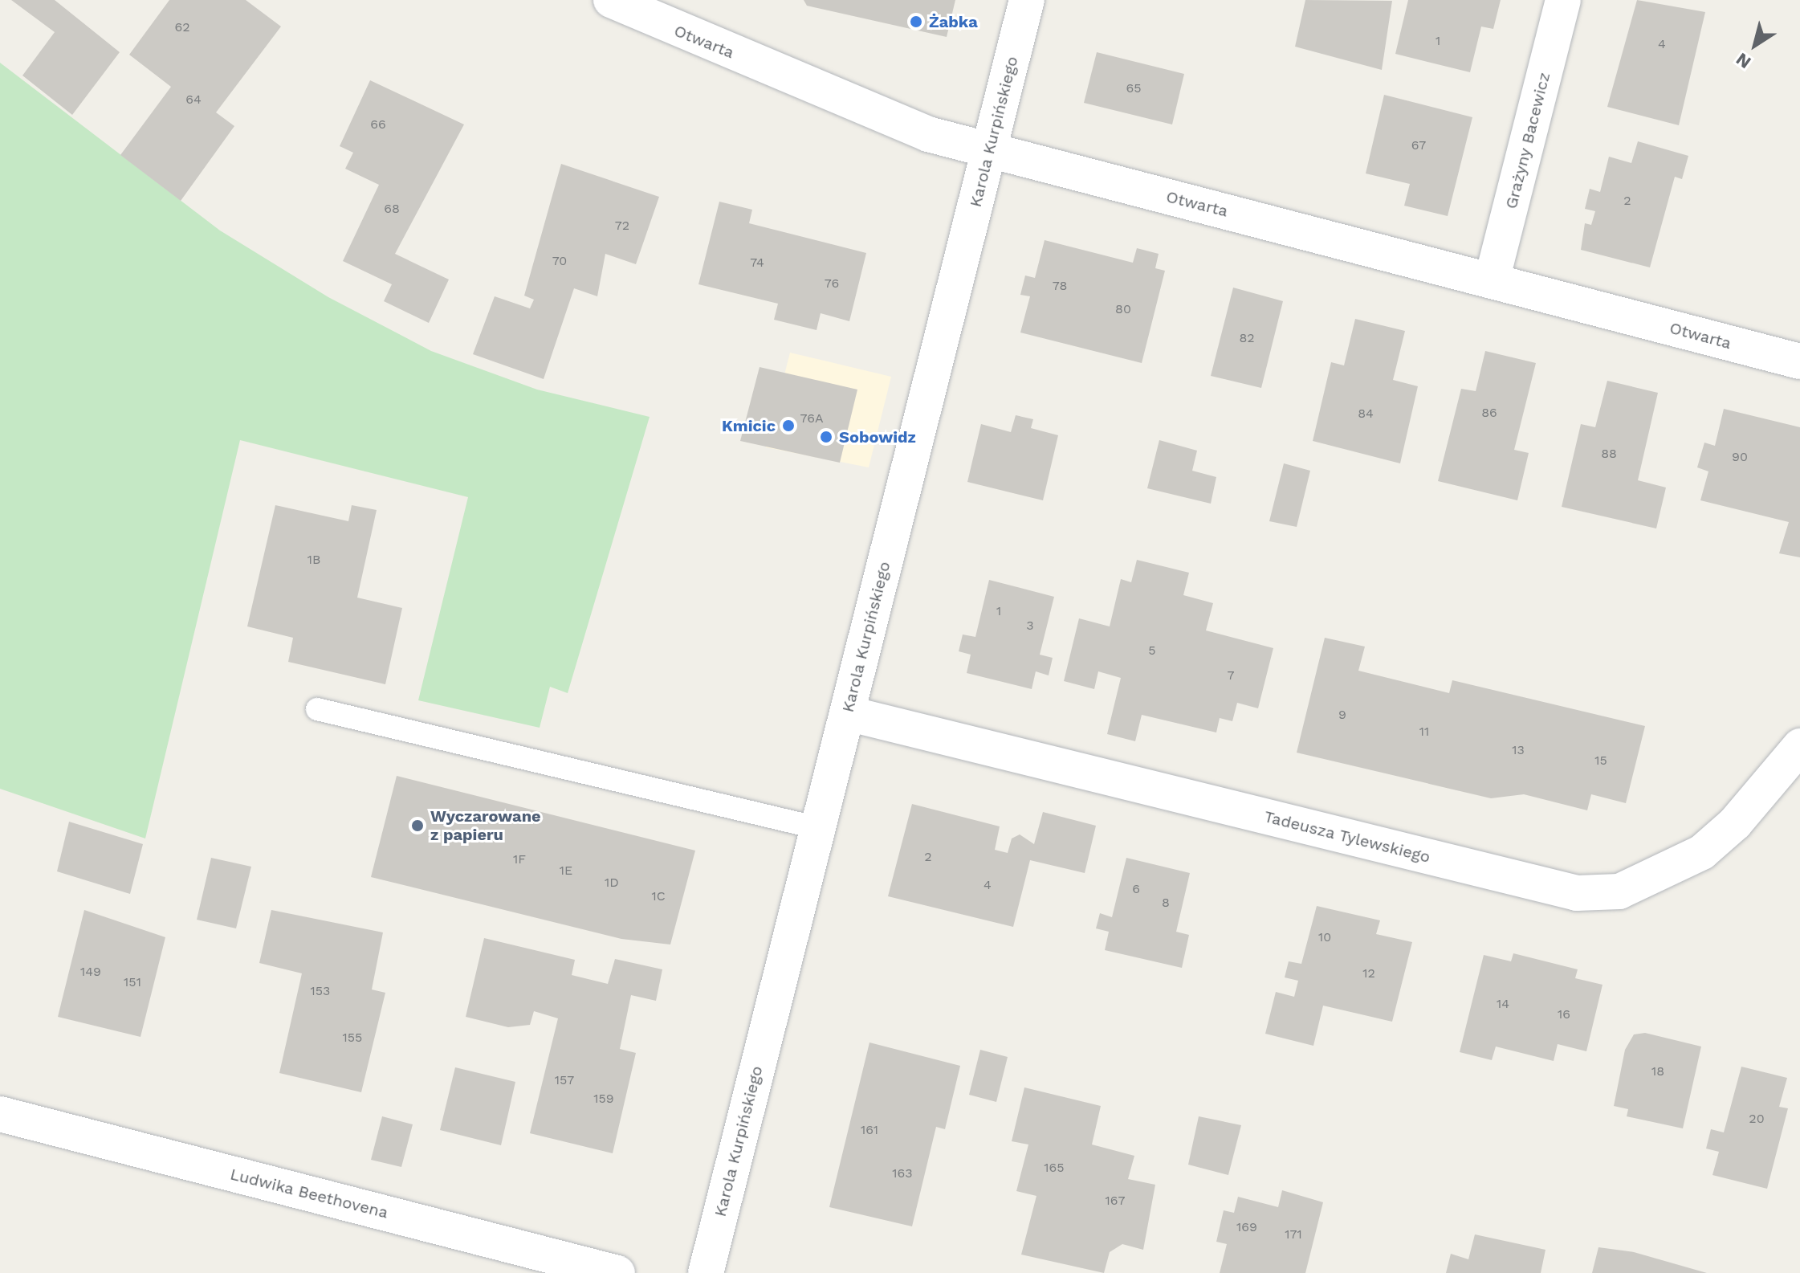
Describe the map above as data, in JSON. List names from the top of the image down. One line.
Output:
{"streets":{"street":["Otwarta","Karola Kurpińskiego","Grażyny Bacewicz","Tadeusza Tylewskiego","Ludwika Beethovena"]},"crossings":[["Otwarta","Karola Kurpińskiego"],["Otwarta","Grażyny Bacewicz"],["Karola Kurpińskiego","Tadeusza Tylewskiego"]],"places":["Żabka","Kmicic","Sobowidz","Wyczarowane z papieru"],"house_numbers":["62","1","4","65","64","66","67","2","68","72","70","74","76","78","80","82","86","84","76A","88","90","1B","1","3","5","7","9","11","13","15","2","1F","1E","1D","4","6","1C","8","10","149","12","151","153","14","16","155","18","157","159","20","161","165","163","167","169","171"],"north":"bottom left"}
